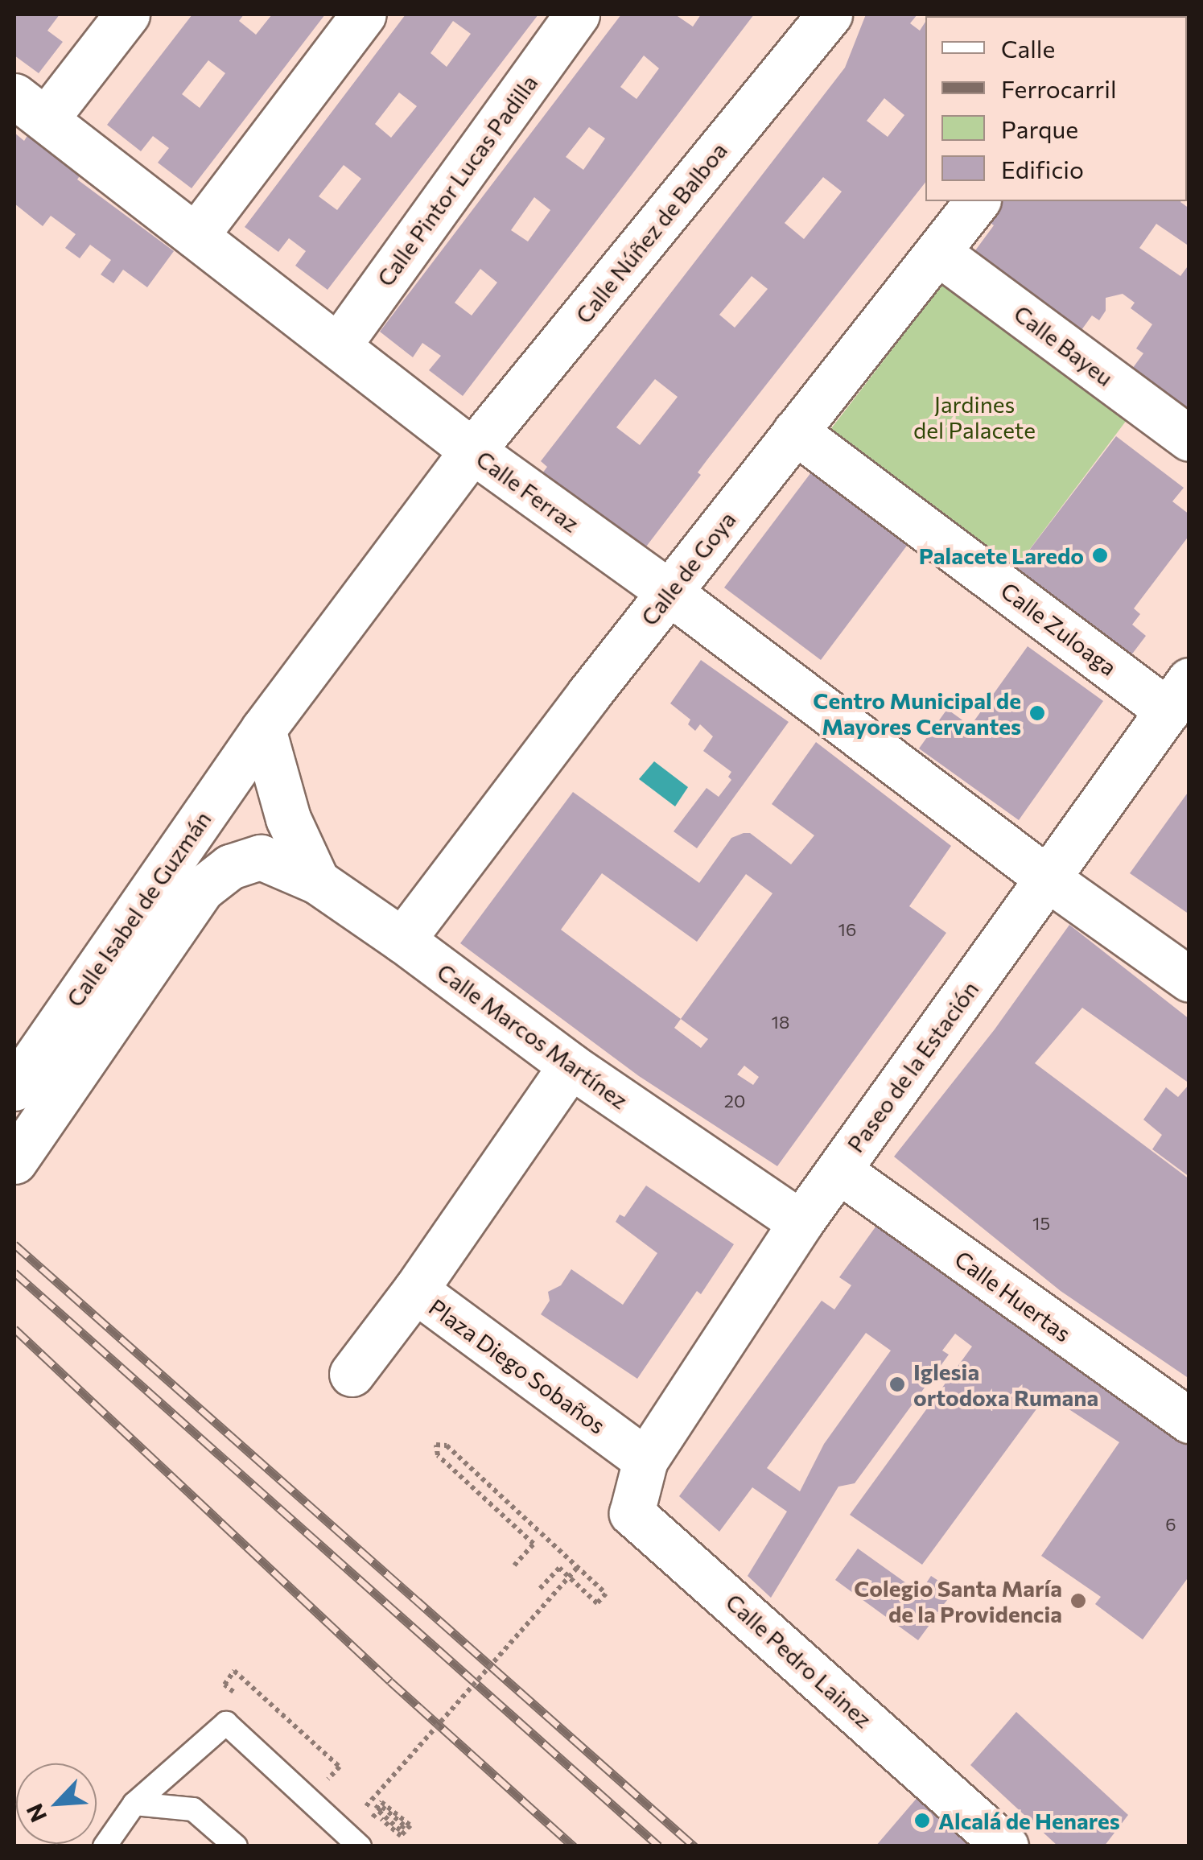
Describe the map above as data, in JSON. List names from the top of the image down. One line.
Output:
{"streets":{"street":["Calle Pintor Lucas Padilla","Calle Núñez de Balboa","Calle Bayeu","Calle Ferraz","Calle de Goya","Calle Zuloaga","Calle Isabel de Guzmán","Calle Marcos Martínez","Paseo de la Estación","Calle Huertas","Plaza Diego Sobaños","Calle Pedro Lainez"]},"crossings":[["Calle Pintor Lucas Padilla","Calle Ferraz"],["Calle Núñez de Balboa","Calle Ferraz"],["Calle Núñez de Balboa","Calle Isabel de Guzmán"],["Calle Bayeu","Calle de Goya"],["Calle Ferraz","Calle de Goya"],["Calle Ferraz","Calle Isabel de Guzmán"],["Calle Ferraz","Paseo de la Estación"],["Calle de Goya","Calle Zuloaga"],["Calle de Goya","Calle Marcos Martínez"],["Calle Zuloaga","Paseo de la Estación"],["Calle Isabel de Guzmán","Calle Marcos Martínez"],["Calle Marcos Martínez","Paseo de la Estación"],["Calle Marcos Martínez","Plaza Diego Sobaños"],["Paseo de la Estación","Calle Huertas"],["Paseo de la Estación","Plaza Diego Sobaños"],["Paseo de la Estación","Calle Pedro Lainez"],["Plaza Diego Sobaños","Calle Pedro Lainez"]],"parks":["Jardines del Palacete"],"places":["Palacete Laredo","Centro Municipal de Mayores Cervantes","Iglesia ortodoxa Rumana","Colegio Santa María de la Providencia","Alcalá de Henares"],"house_numbers":["16","18","20","15","6"],"legend":["Calle","Ferrocarril","Parque","Edificio"],"north":"bottom left"}
